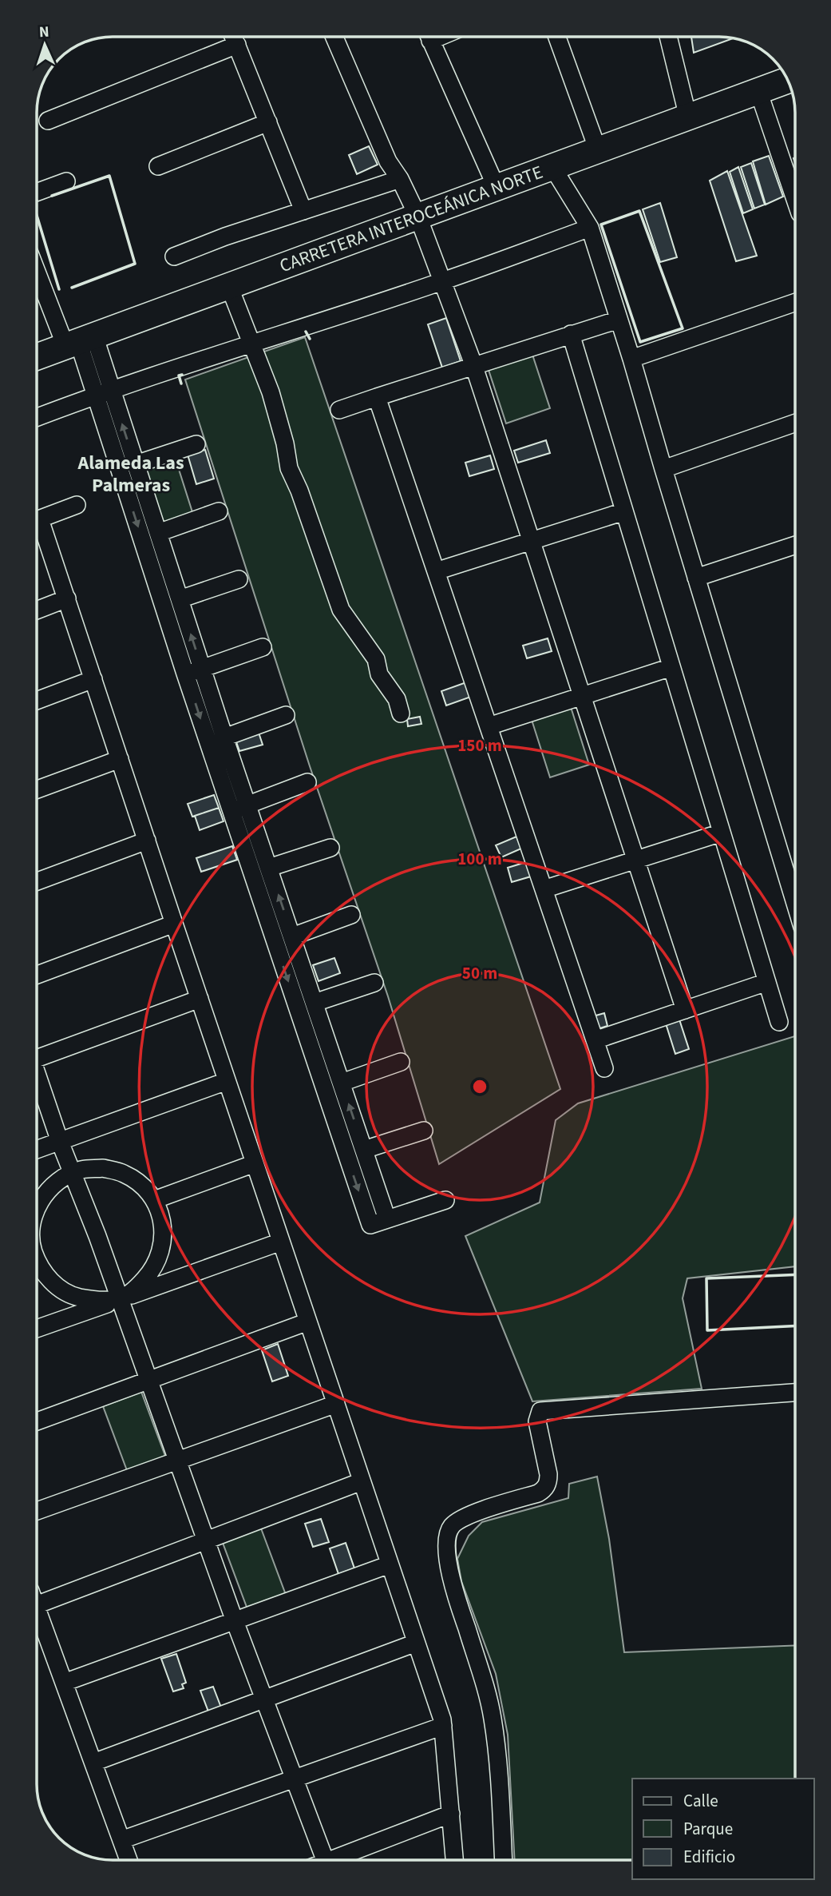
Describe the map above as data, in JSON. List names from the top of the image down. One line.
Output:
{"streets":{"highway":["CARRETERA INTEROCEÁNICA NORTE"]},"districts":["Alameda Las Palmeras"],"legend":["Calle","Parque","Edificio"],"north":"top","rings":["150 m","100 m","50 m"]}
